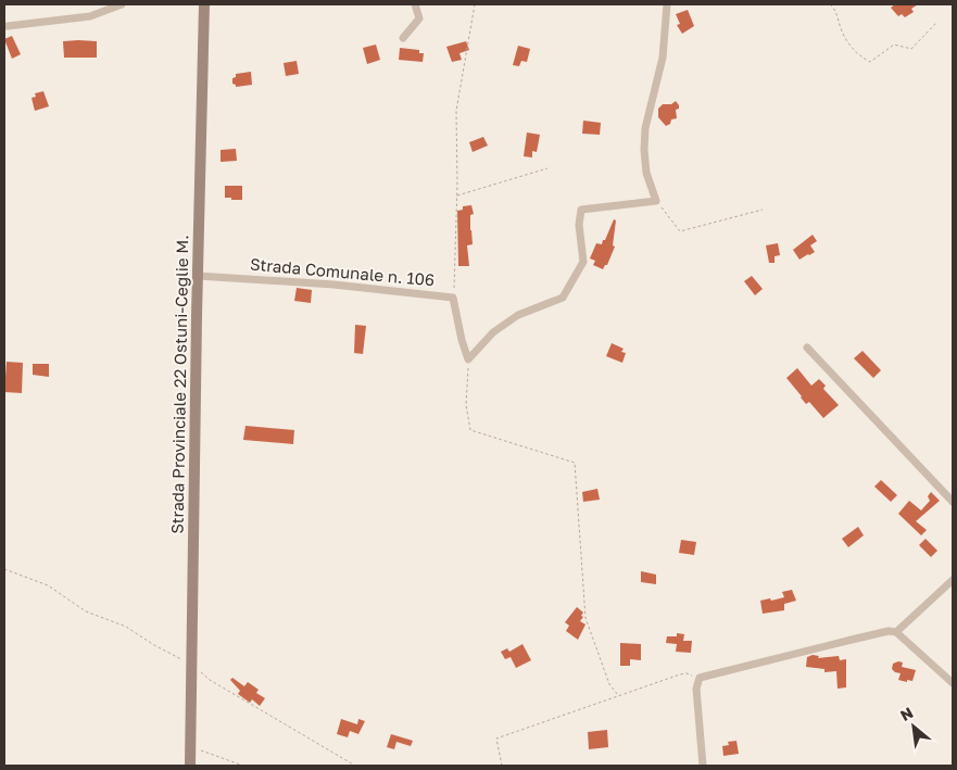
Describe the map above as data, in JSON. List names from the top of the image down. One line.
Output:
{"streets":{"main road":["Strada Provinciale 22 Ostuni-Ceglie M."],"street":["Strada Comunale n. 106"]},"crossings":[["Strada Comunale n. 106","Strada Provinciale 22 Ostuni-Ceglie M."]],"north":"top left"}
